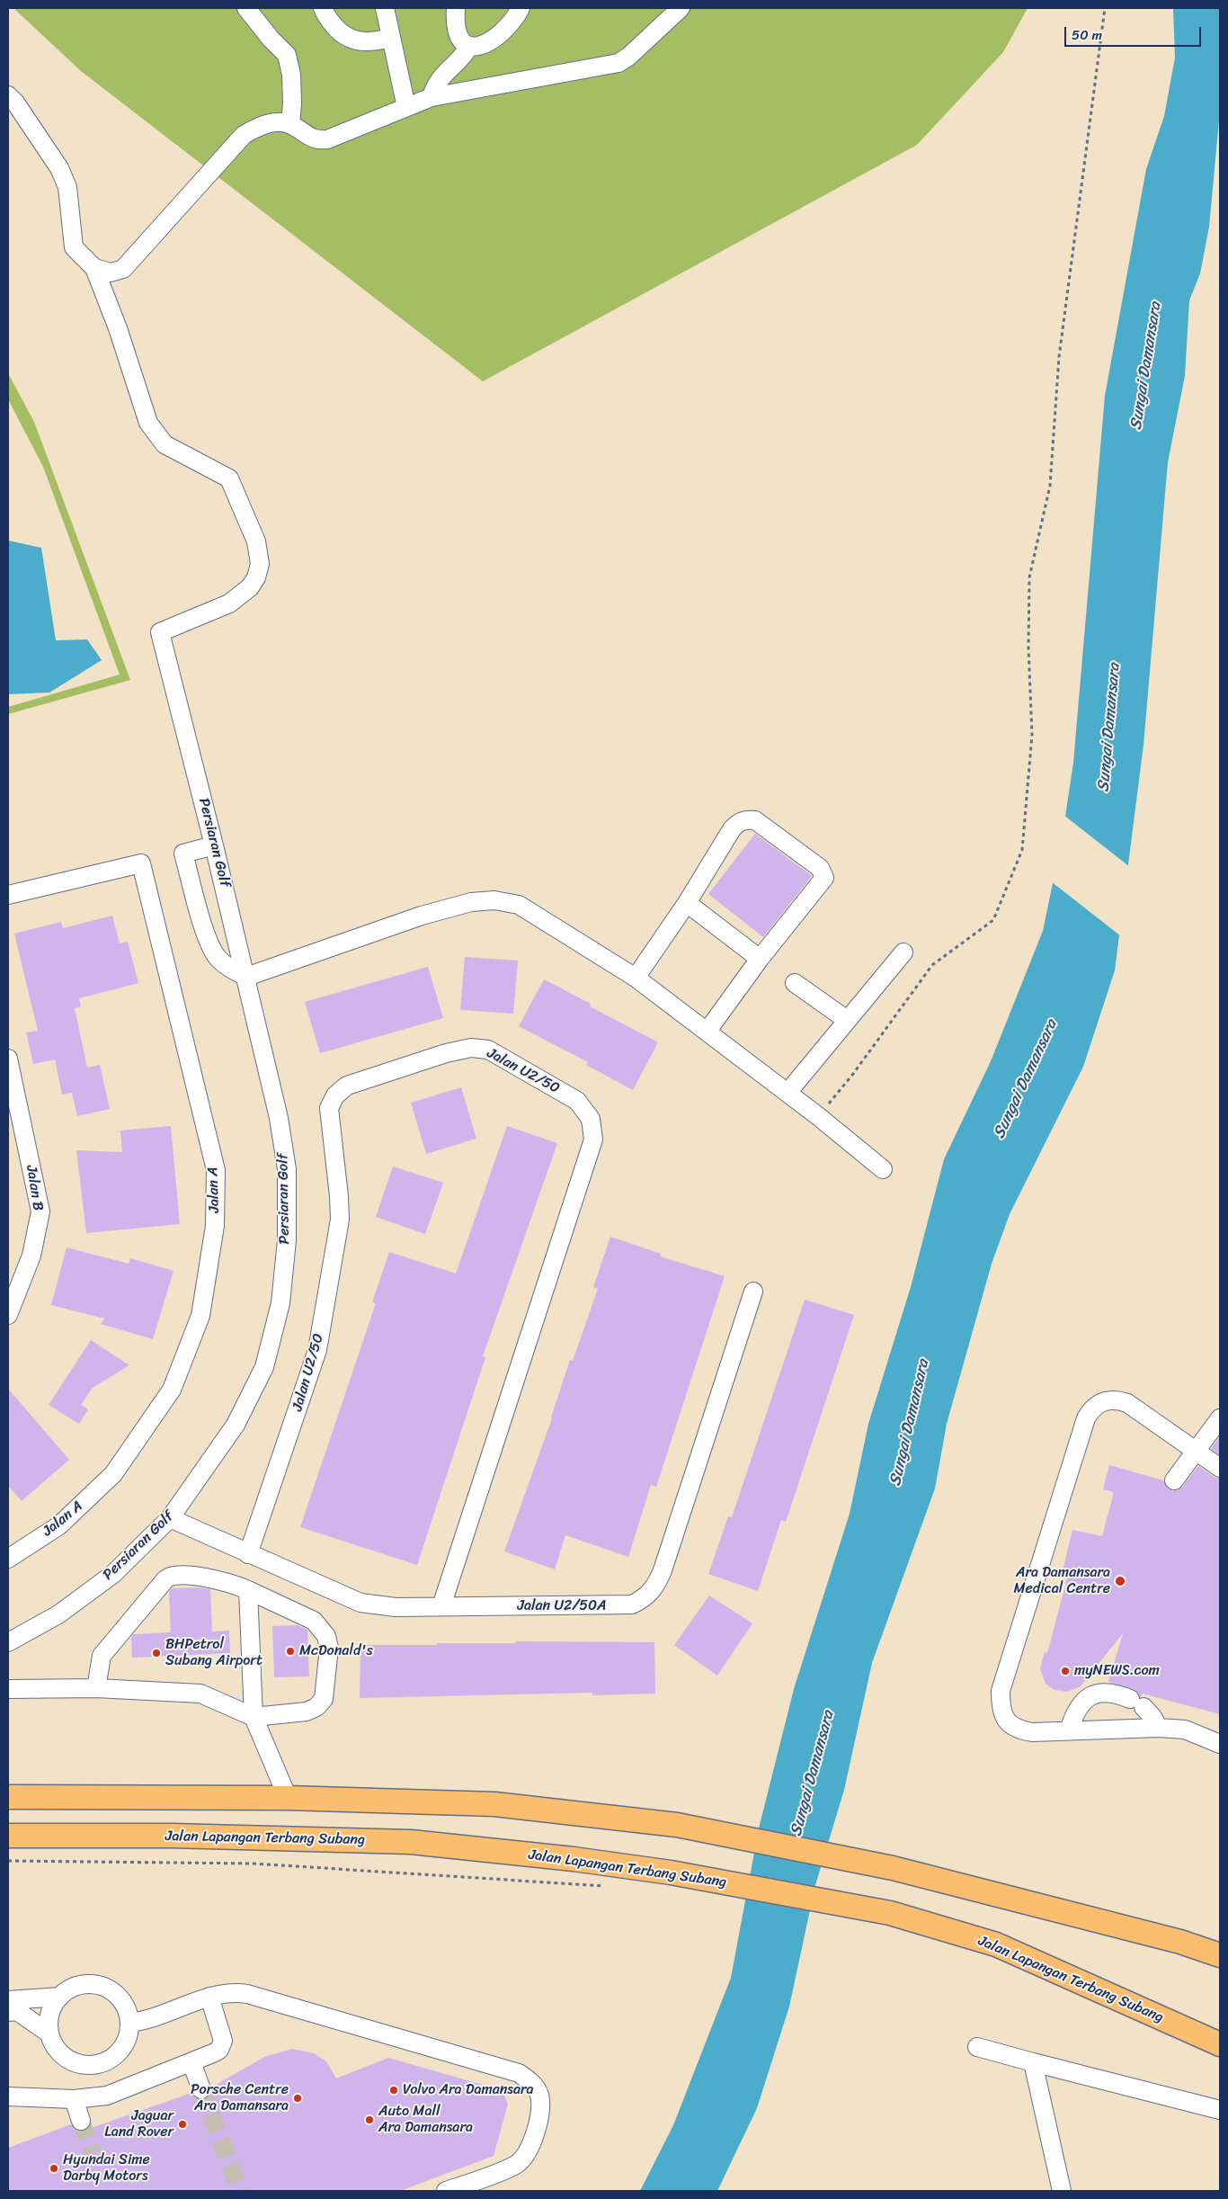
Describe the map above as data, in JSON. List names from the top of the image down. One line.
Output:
{"streets":{"main road":["Jalan Lapangan Terbang Subang"],"street":["Persiaran Golf","Jalan U2/50","Jalan B","Jalan A","Jalan U2/50A"]},"crossings":[["Persiaran Golf","Jalan U2/50A"],["Jalan U2/50","Jalan U2/50A"]],"water":["Sungai Damansara"],"places":["Ara Damansara Medical Centre","McDonald's","BHPetrol Subang Airport","myNEWS.com","Volvo Ara Damansara","Porsche Centre Ara Damansara","Auto Mall Ara Damansara","Jaguar Land Rover","Hyundai Sime Darby Motors"],"scale_bar":"50 m"}
